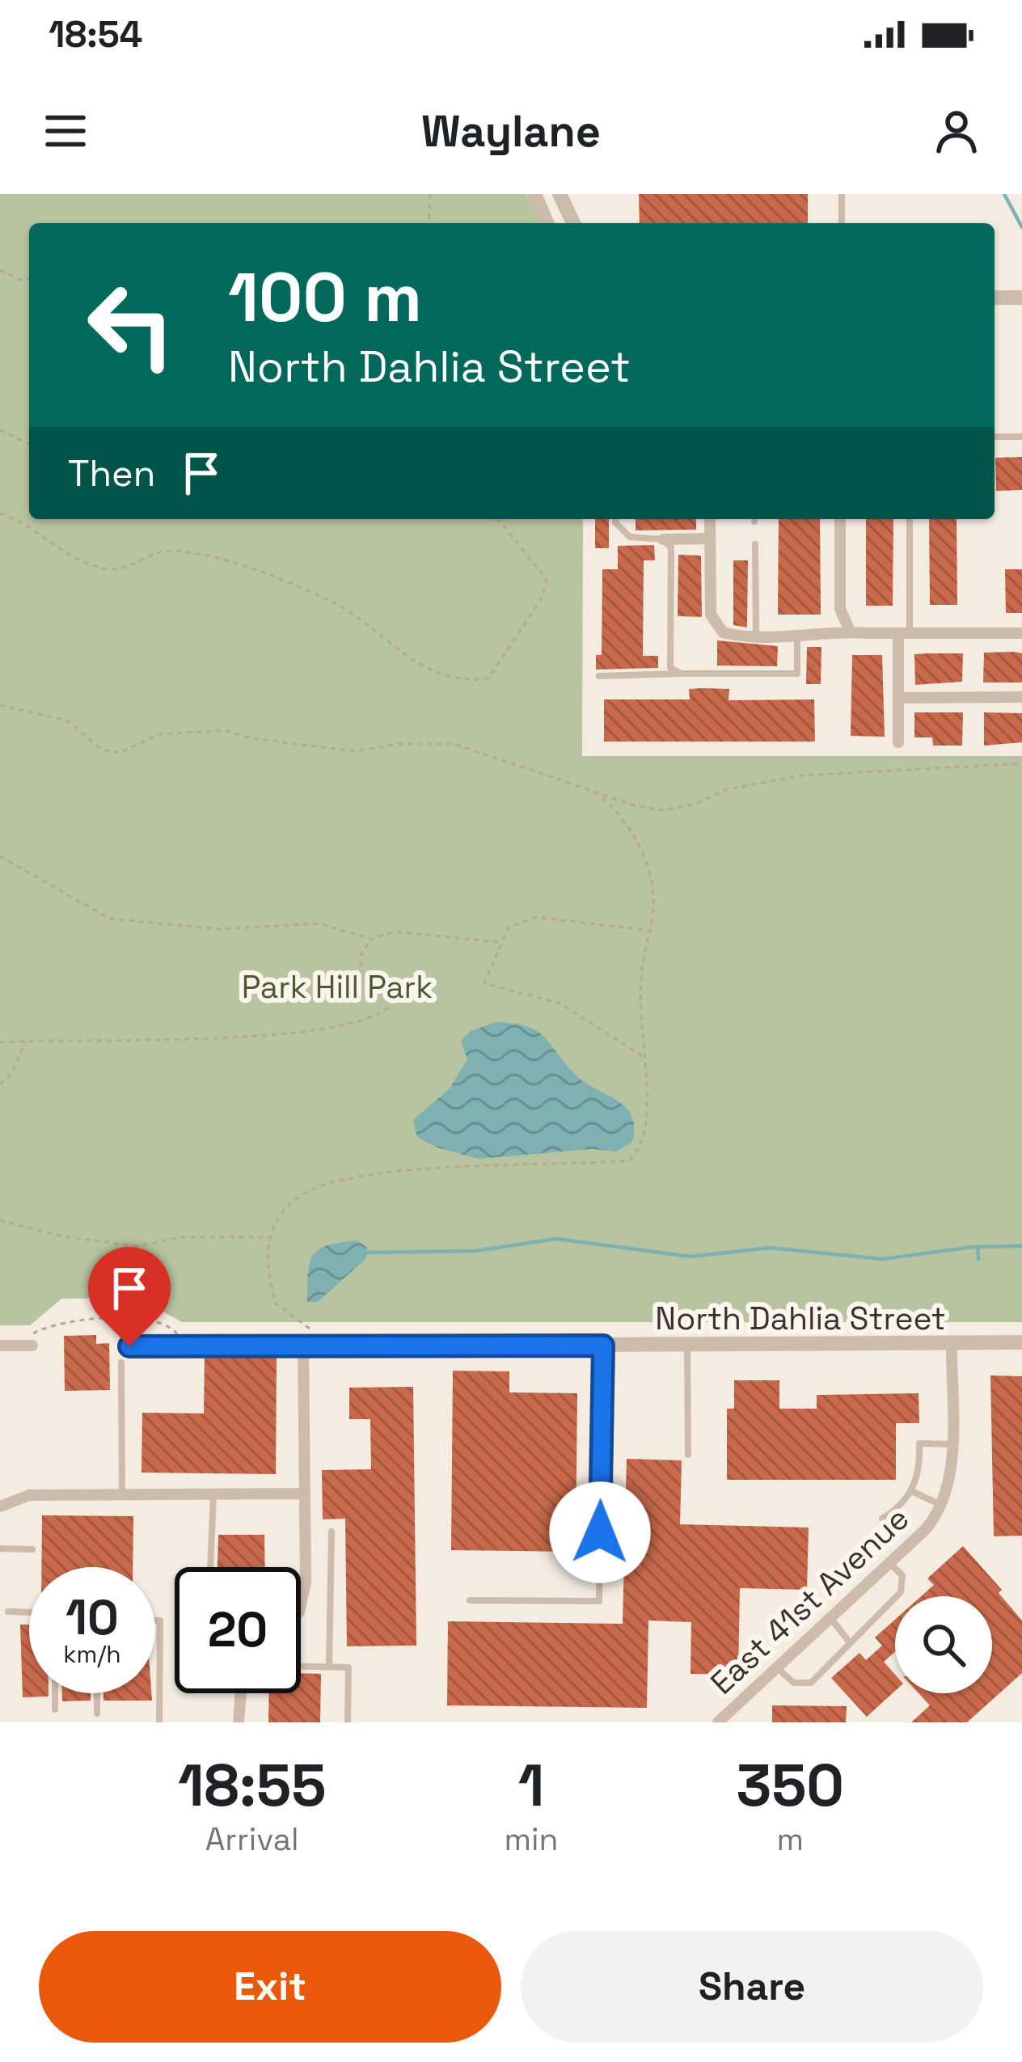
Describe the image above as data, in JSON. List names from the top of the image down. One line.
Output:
{"streets":{"street":["North Dahlia Street","East 41st Avenue"]},"crossings":[["North Dahlia Street","East 41st Avenue"]],"parks":["Park Hill Park"],"page":{"status":"18:54","header":"Waylane","turn":["100 m","North Dahlia Street"],"then":"Then","speed":"10 km/h","limit":"20","eta":["18:55","Arrival","1","min","350","m"],"buttons":["Exit","Share"]}}
